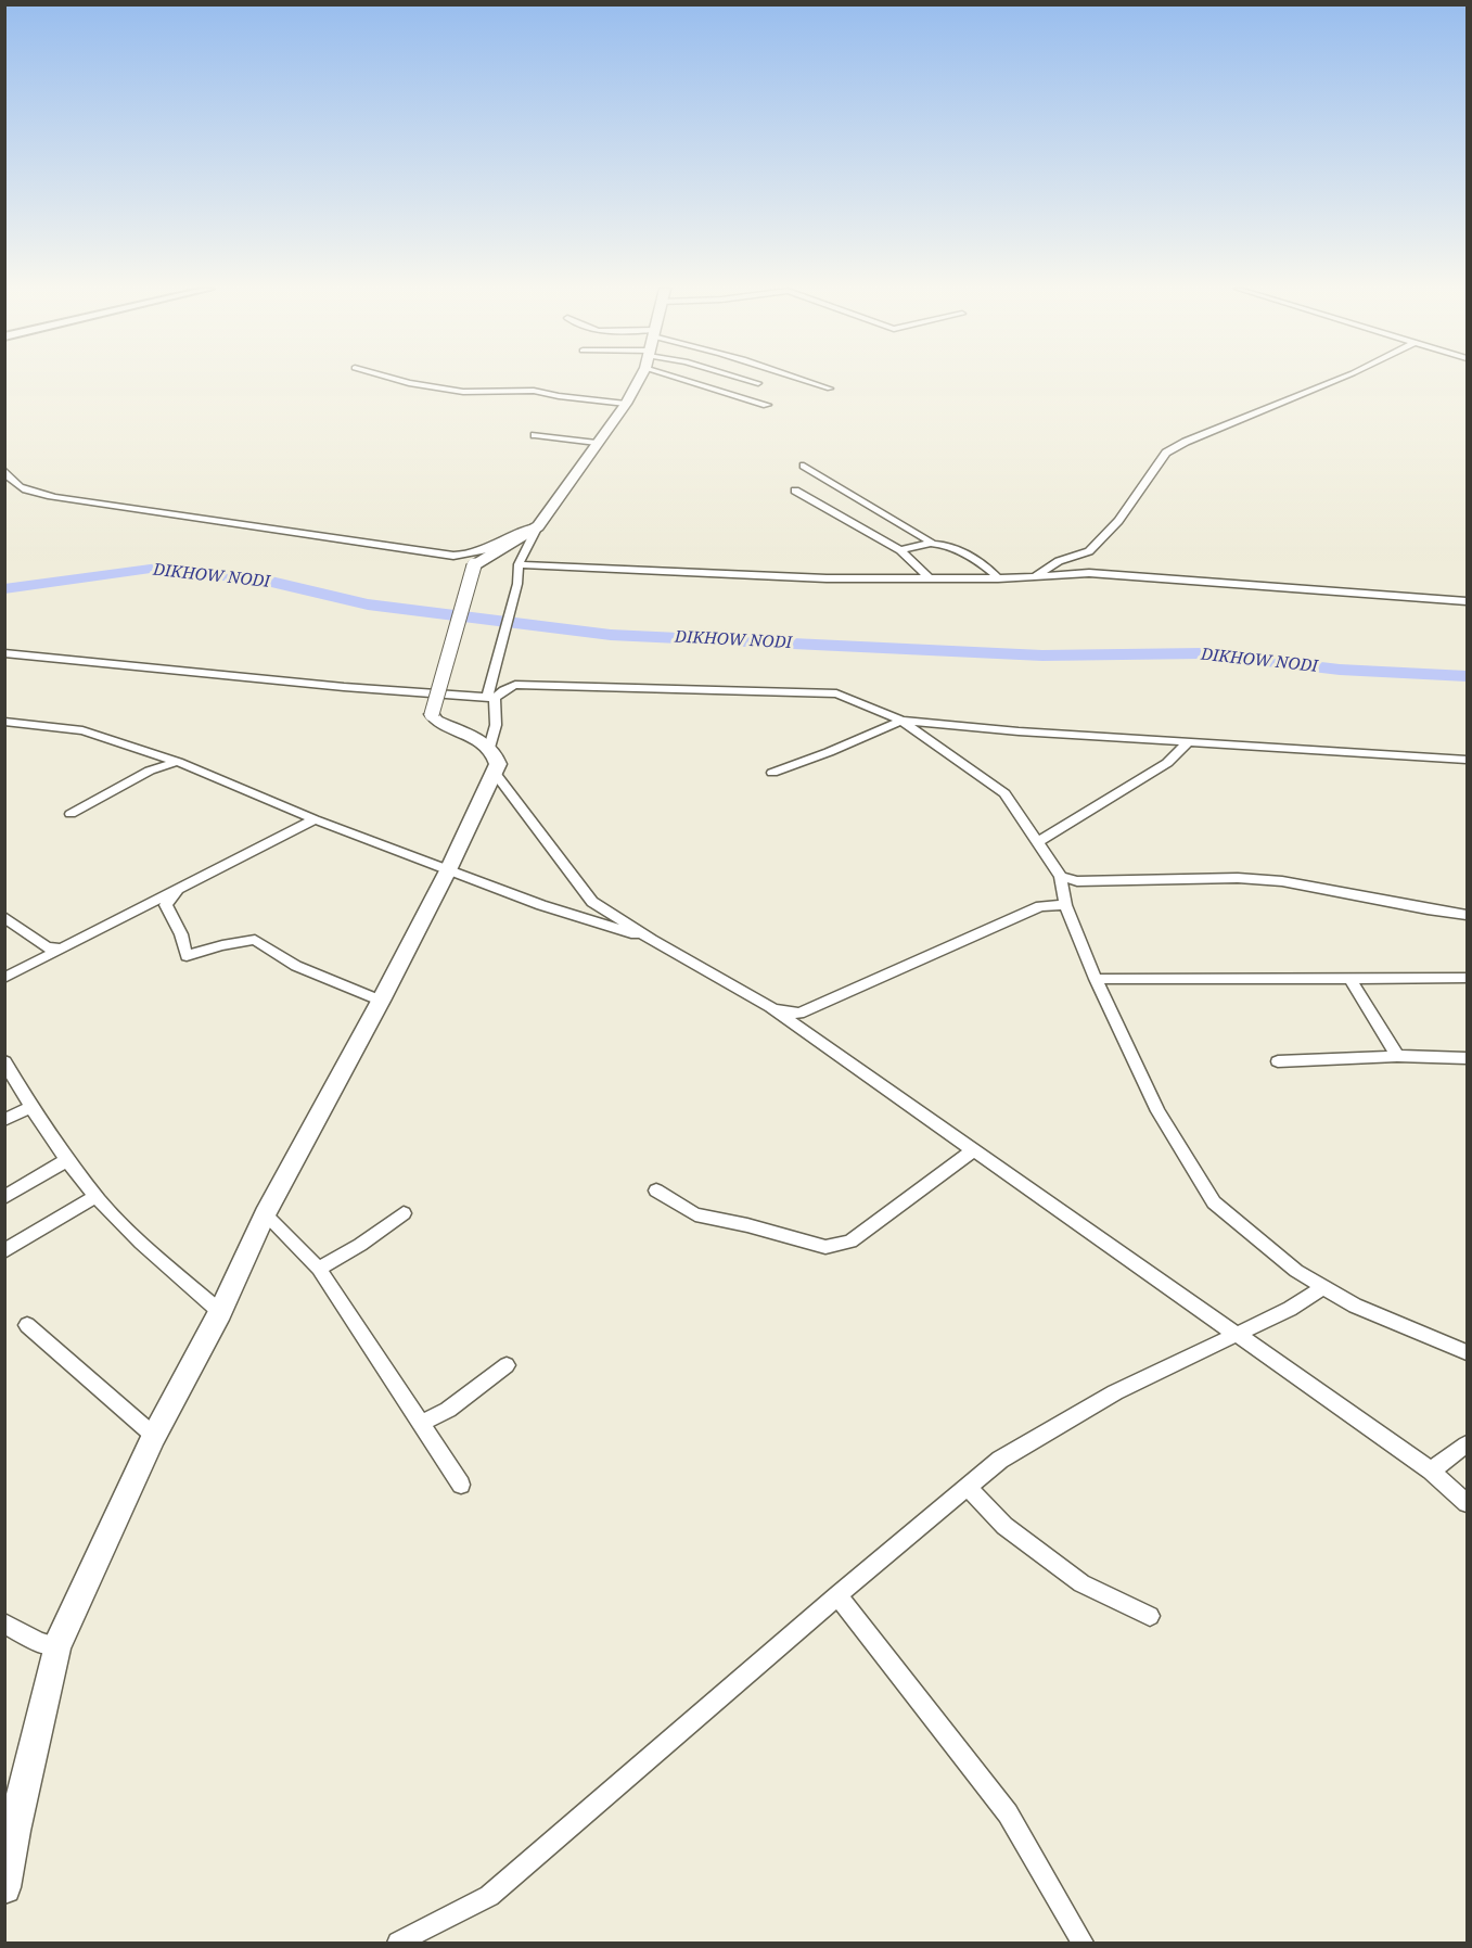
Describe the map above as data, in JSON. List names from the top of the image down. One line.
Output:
{"water":["DIKHOW NODI"]}
